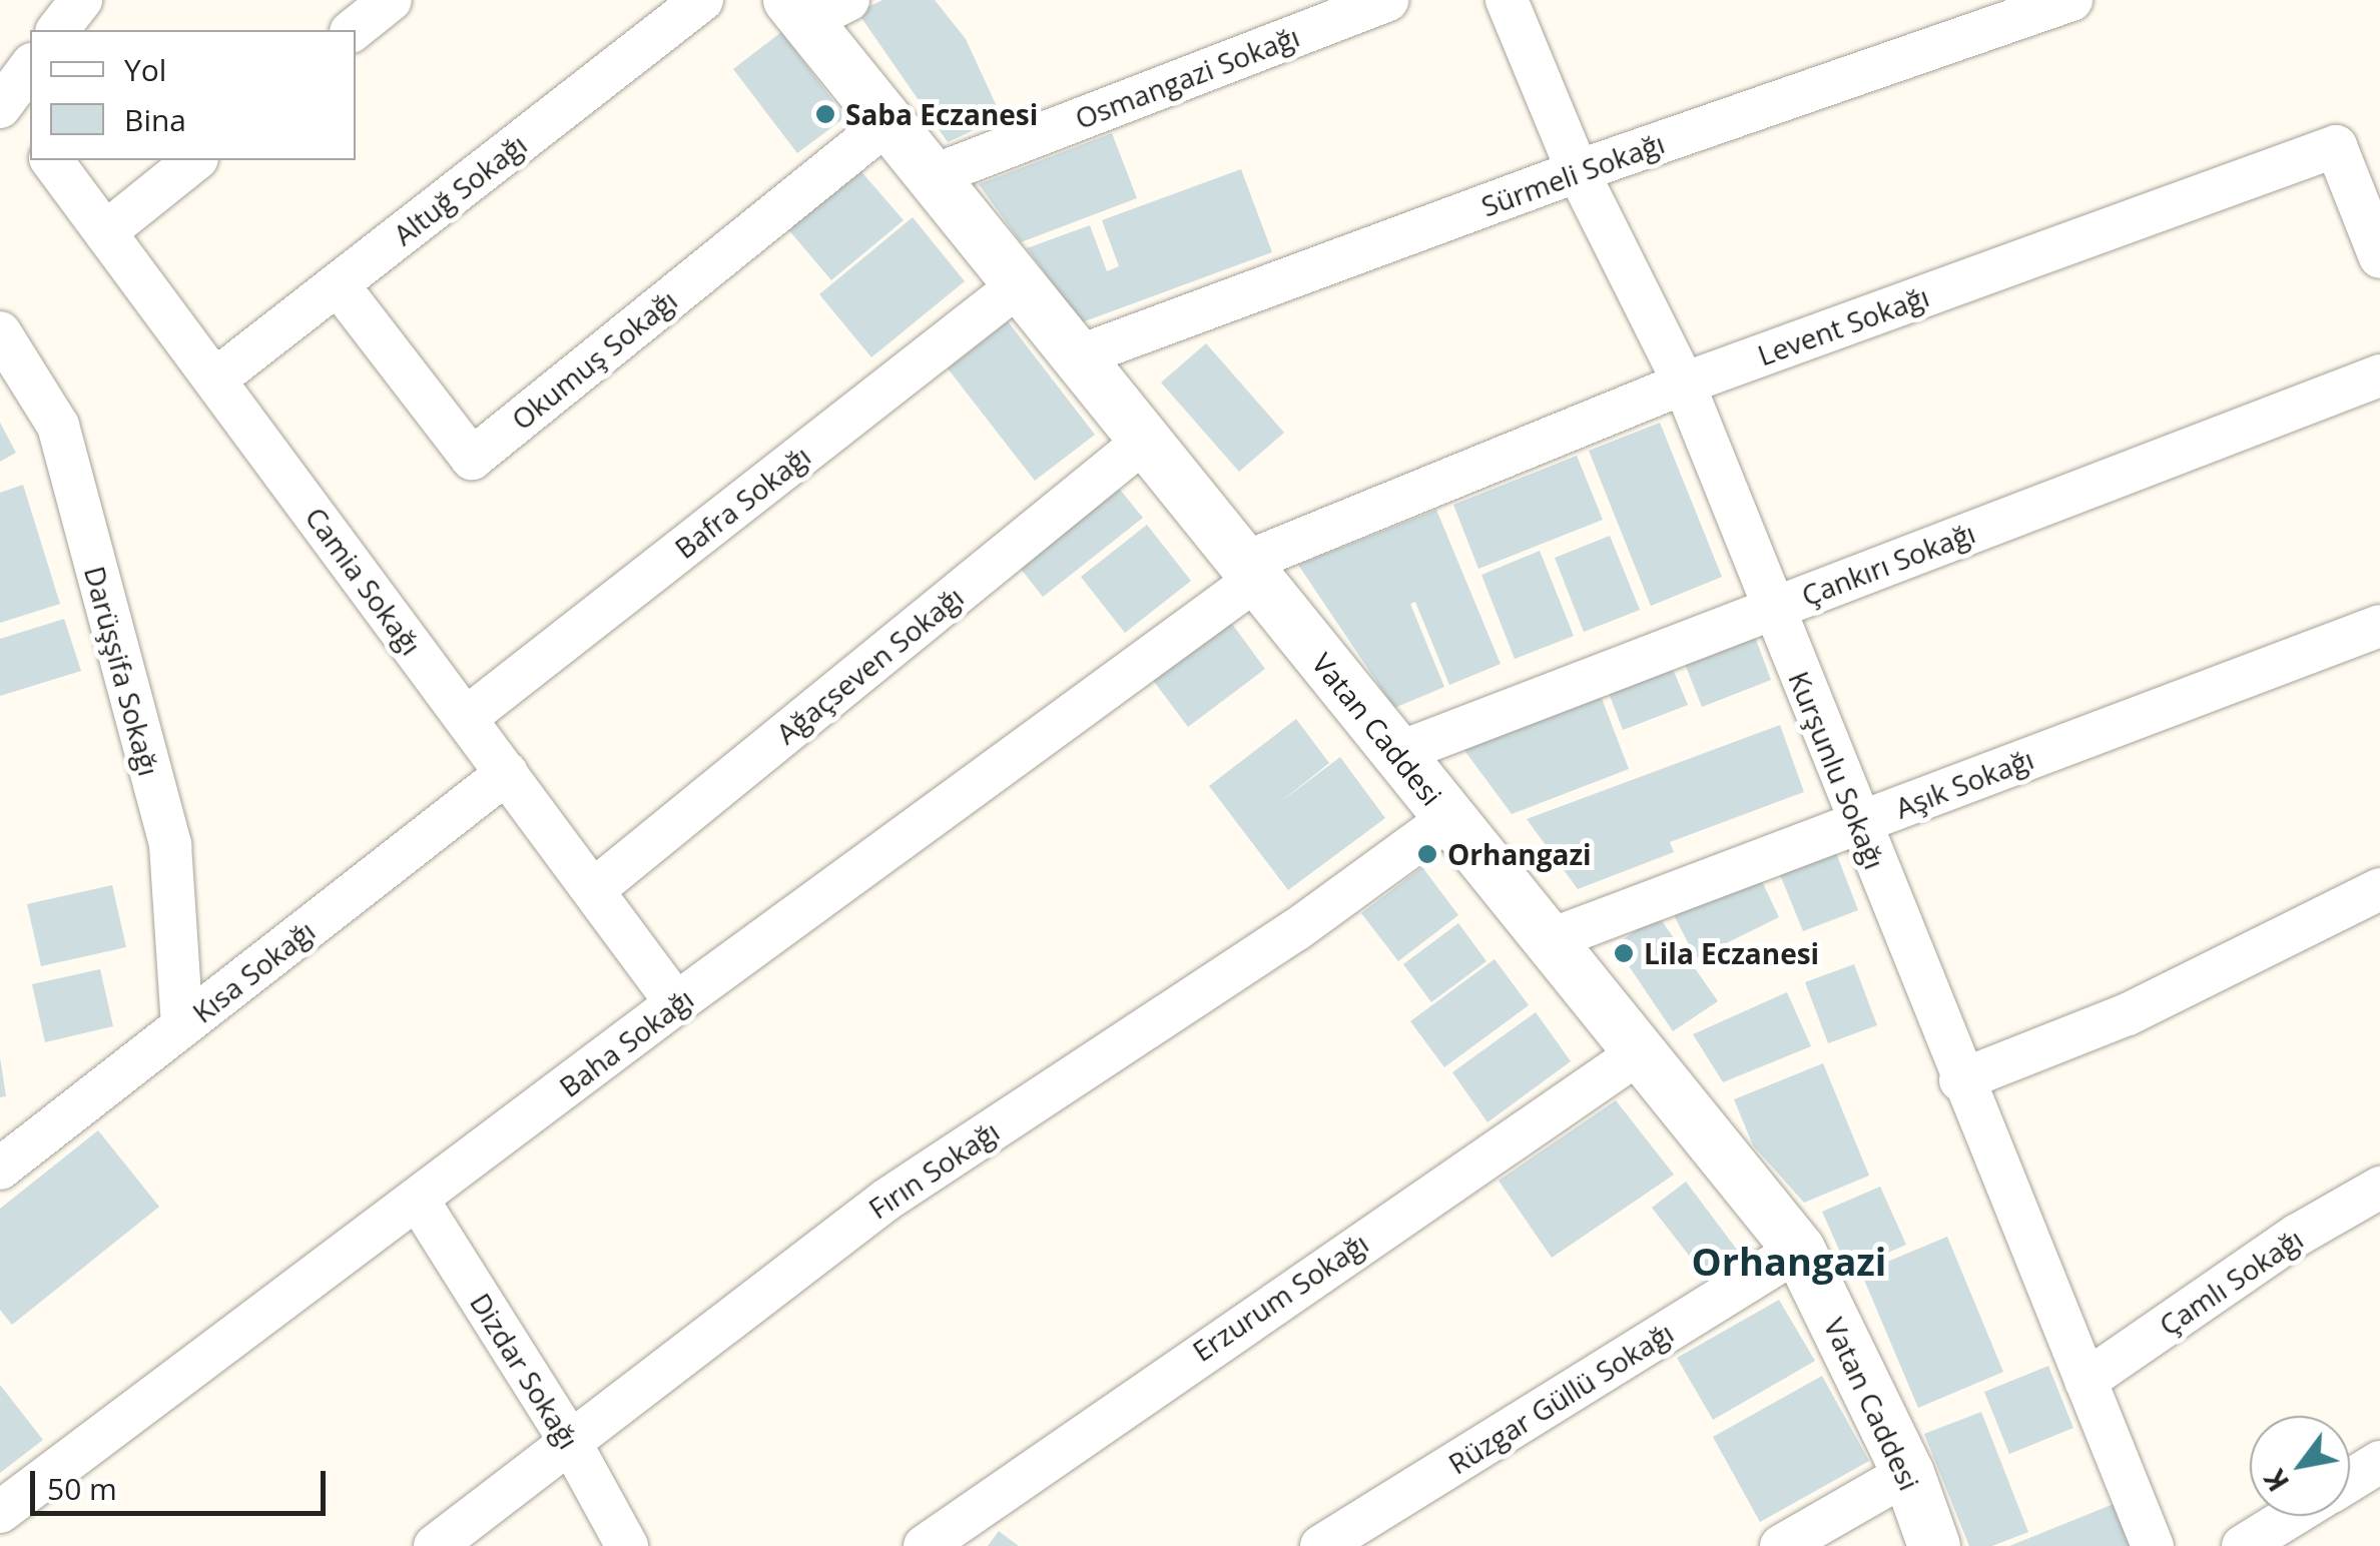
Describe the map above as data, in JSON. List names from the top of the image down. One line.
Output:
{"streets":{"street":["Osmangazi Sokağı","Sürmeli Sokağı","Altuğ Sokağı","Levent Sokağı","Okumuş Sokağı","Bafra Sokağı","Çankırı Sokağı","Camia Sokağı","Ağaçseven Sokağı","Darüşşifa Sokağı","Vatan Caddesi","Kurşunlu Sokağı","Aşık Sokağı","Kısa Sokağı","Baha Sokağı","Fırın Sokağı","Çamlı Sokağı","Erzurum Sokağı","Dizdar Sokağı","Rüzgar Güllü Sokağı"]},"crossings":[["Osmangazi Sokağı","Vatan Caddesi"],["Sürmeli Sokağı","Vatan Caddesi"],["Sürmeli Sokağı","Kurşunlu Sokağı"],["Altuğ Sokağı","Okumuş Sokağı"],["Altuğ Sokağı","Camia Sokağı"],["Levent Sokağı","Vatan Caddesi"],["Levent Sokağı","Kurşunlu Sokağı"],["Levent Sokağı","Baha Sokağı"],["Okumuş Sokağı","Vatan Caddesi"],["Bafra Sokağı","Camia Sokağı"],["Bafra Sokağı","Vatan Caddesi"],["Çankırı Sokağı","Vatan Caddesi"],["Çankırı Sokağı","Kurşunlu Sokağı"],["Camia Sokağı","Ağaçseven Sokağı"],["Camia Sokağı","Kısa Sokağı"],["Camia Sokağı","Baha Sokağı"],["Ağaçseven Sokağı","Vatan Caddesi"],["Darüşşifa Sokağı","Kısa Sokağı"],["Vatan Caddesi","Aşık Sokağı"],["Vatan Caddesi","Baha Sokağı"],["Vatan Caddesi","Fırın Sokağı"],["Vatan Caddesi","Erzurum Sokağı"],["Vatan Caddesi","Rüzgar Güllü Sokağı"],["Kurşunlu Sokağı","Aşık Sokağı"],["Kurşunlu Sokağı","Çamlı Sokağı"],["Baha Sokağı","Dizdar Sokağı"],["Fırın Sokağı","Dizdar Sokağı"]],"districts":["Orhangazi"],"places":["Saba Eczanesi","Orhangazi","Lila Eczanesi"],"legend":["Yol","Bina"],"scale_bar":"50 m","north":"bottom left"}
